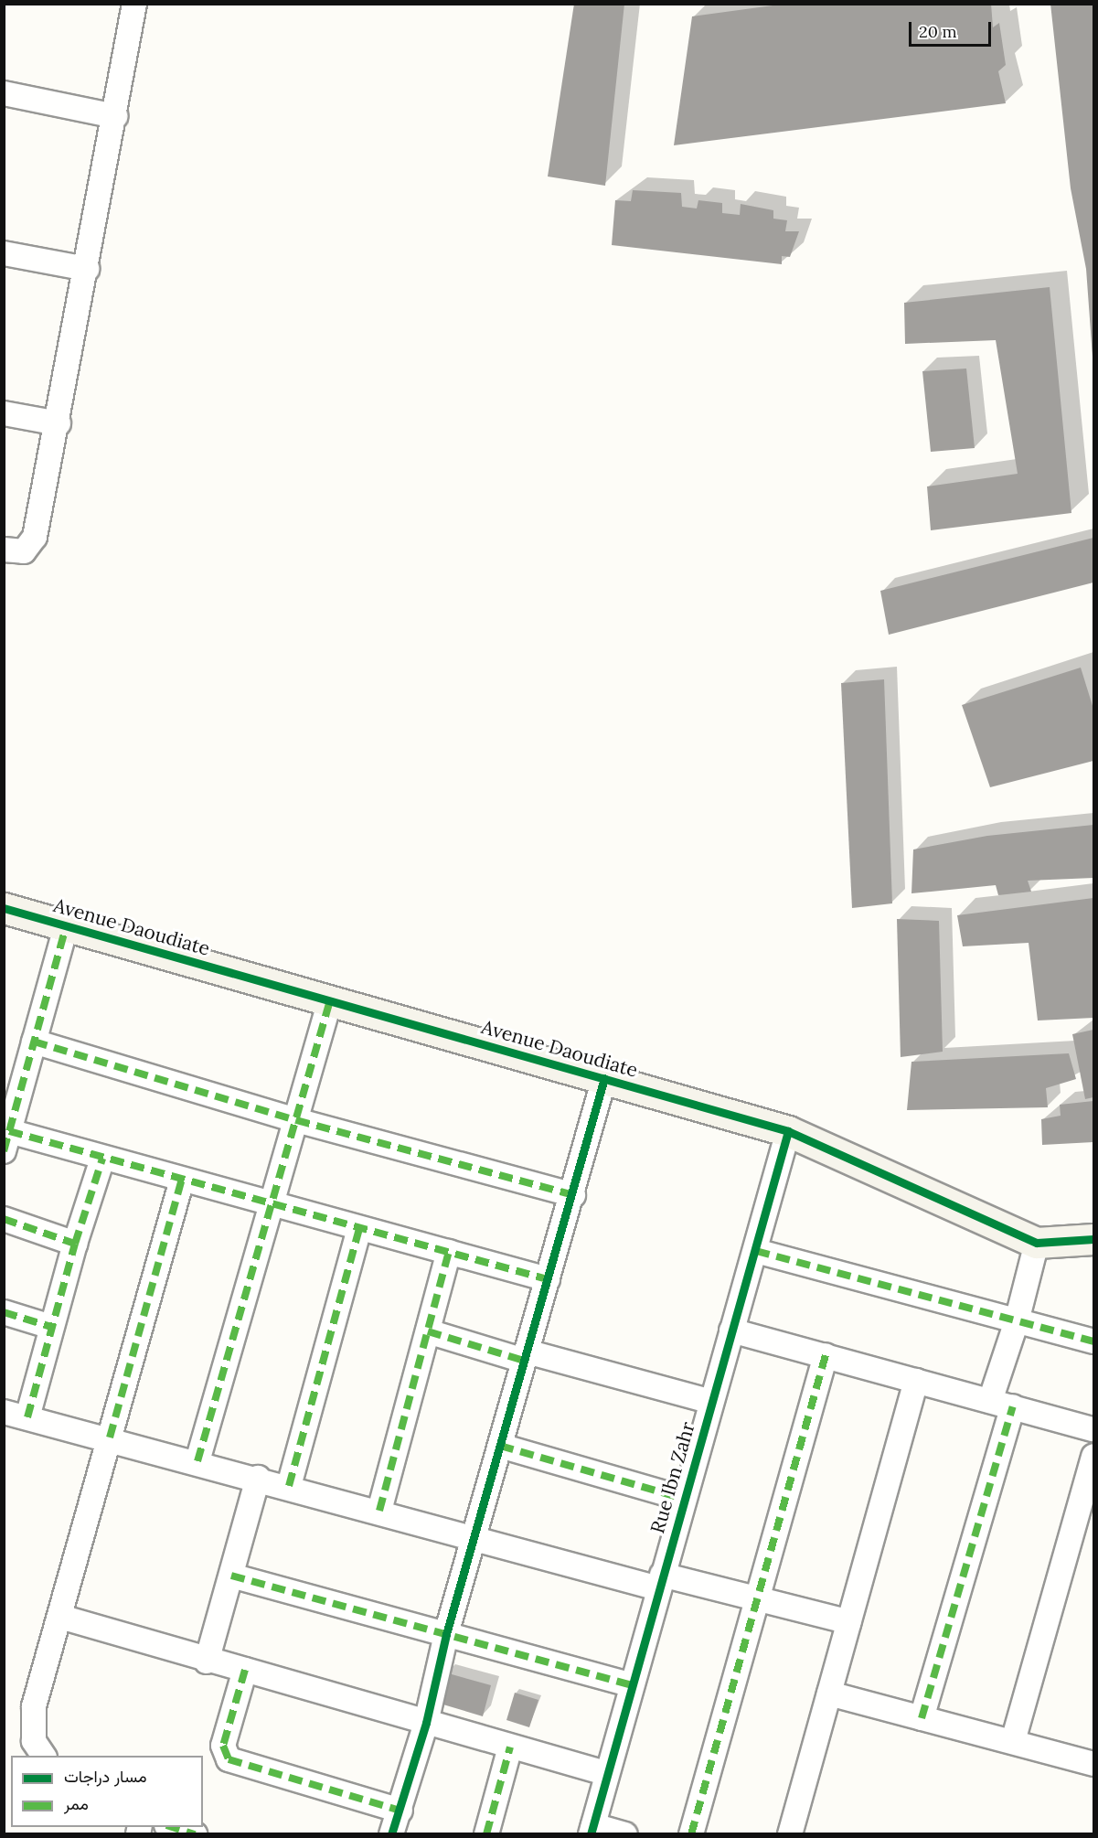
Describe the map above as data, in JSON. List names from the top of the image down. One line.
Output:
{"streets":{"street":["Avenue Daoudiate","Rue Ibn Zahr"]},"crossings":[["Avenue Daoudiate","Rue Ibn Zahr"]],"legend":["مسار دراجات","ممر"],"scale_bar":"20 m"}
